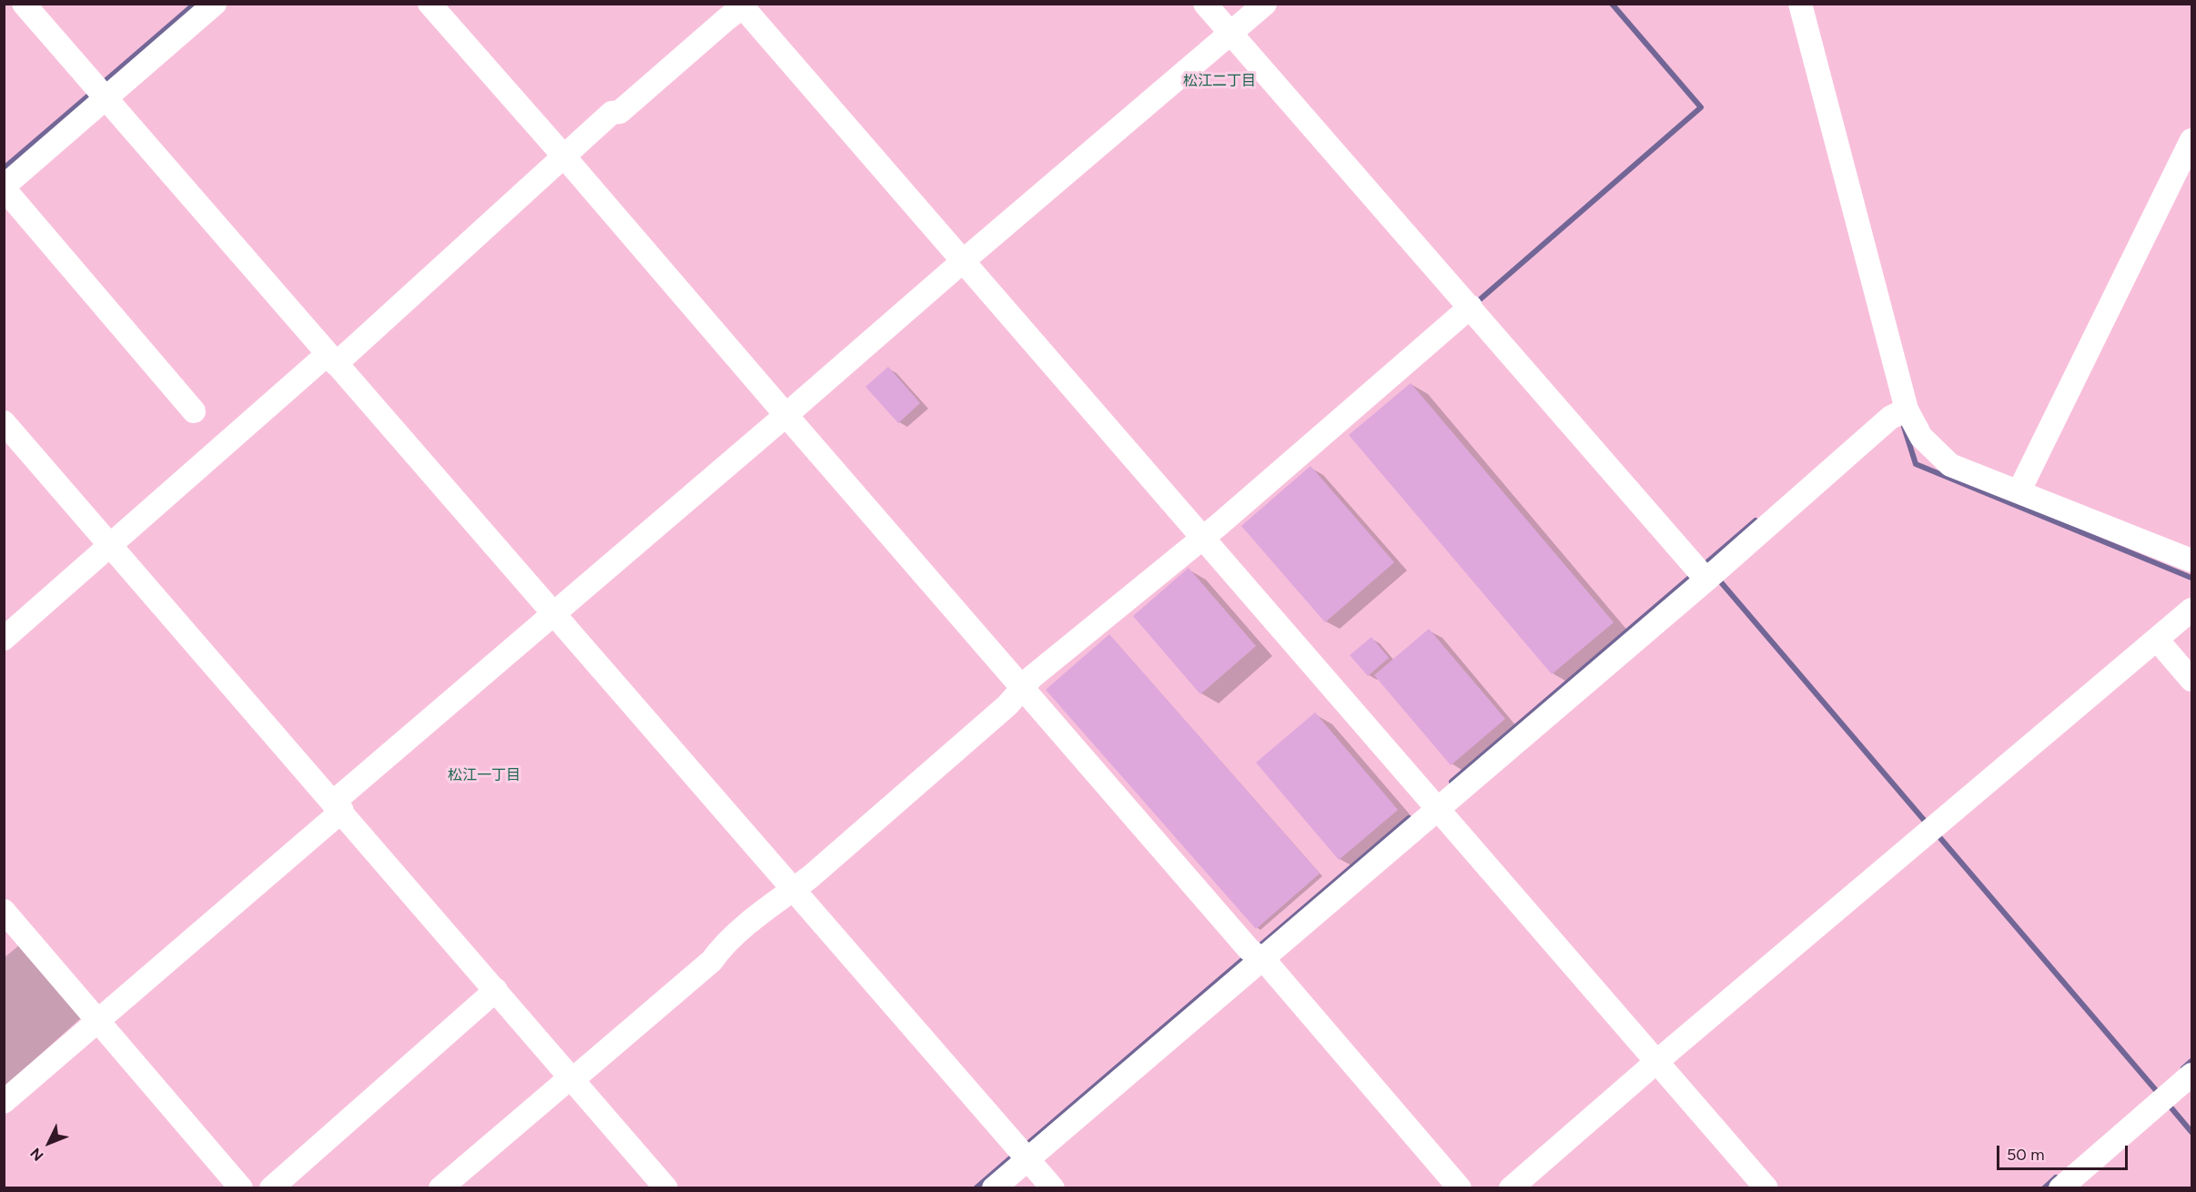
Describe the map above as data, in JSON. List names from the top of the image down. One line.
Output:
{"districts":["松江二丁目","松江一丁目"],"scale_bar":"50 m","north":"bottom left"}
